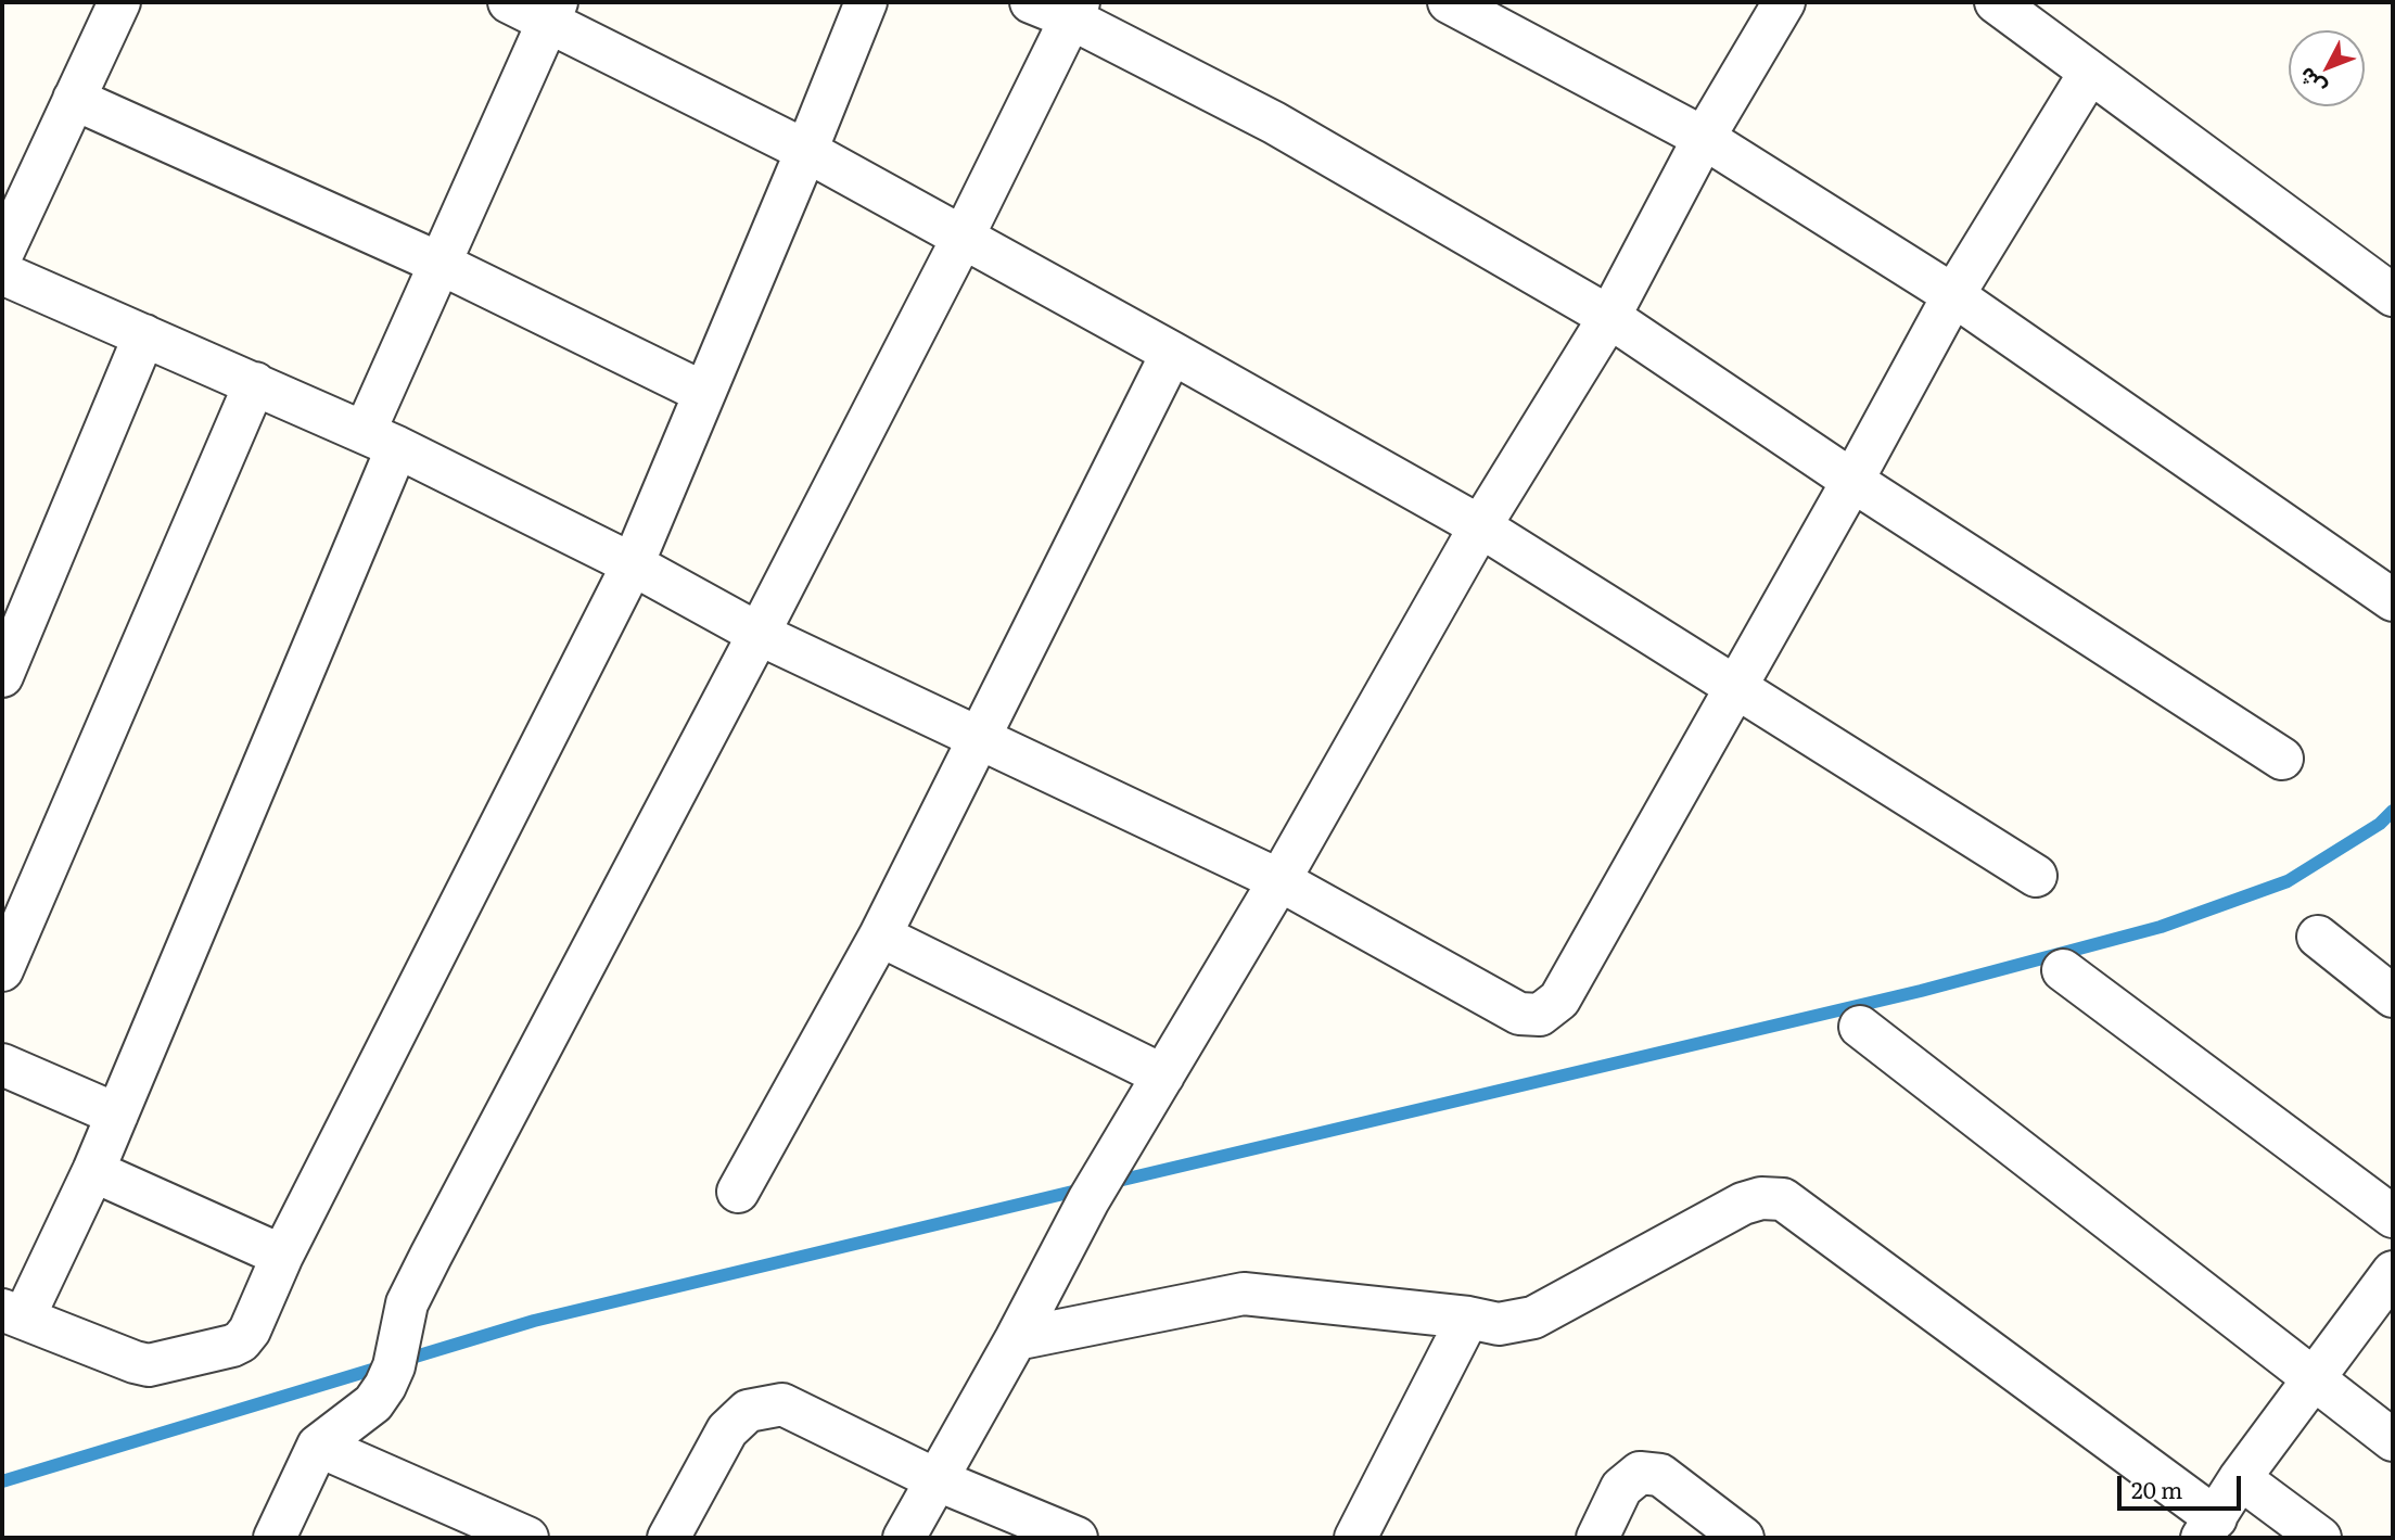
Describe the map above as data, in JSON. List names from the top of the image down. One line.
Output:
{"scale_bar":"20 m","north":"bottom left"}
